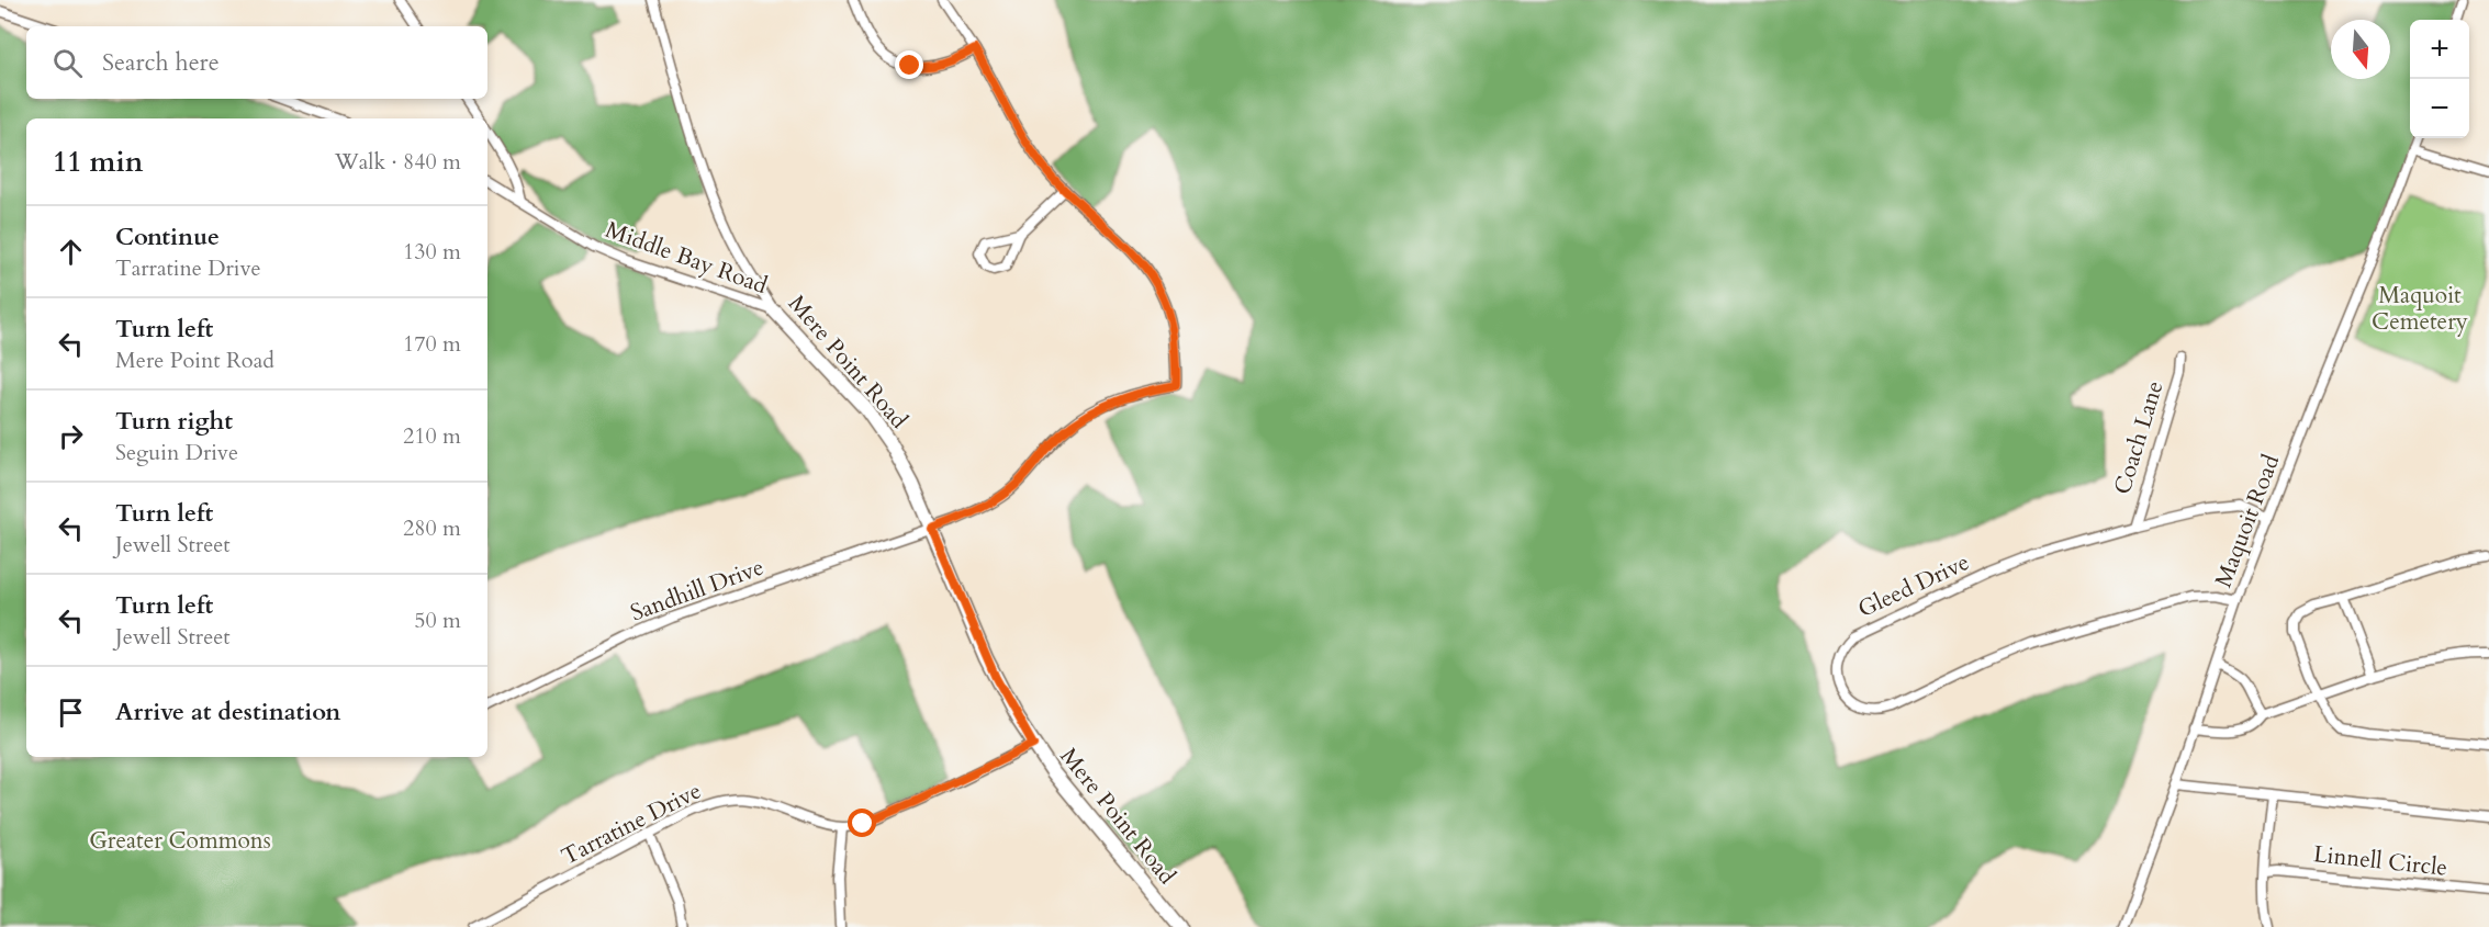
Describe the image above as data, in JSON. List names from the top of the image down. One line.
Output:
{"streets":{"street":["Middle Bay Road","Mere Point Road","Coach Lane","Maquoit Road","Gleed Drive","Sandhill Drive","Tarratine Drive","Linnell Circle"]},"crossings":[["Middle Bay Road","Mere Point Road"],["Mere Point Road","Sandhill Drive"],["Mere Point Road","Tarratine Drive"],["Coach Lane","Gleed Drive"],["Maquoit Road","Gleed Drive"]],"parks":["Maquoit Cemetery","Greater Commons"],"north":"bottom","page":{"map_buttons":["+","−"],"search":"Search here","heading":["11 min","Walk · 840 m"],"list":[["Continue","Tarratine Drive","130 m"],["Turn left","Mere Point Road","170 m"],["Turn right","Seguin Drive","210 m"],["Turn left","Jewell Street","280 m"],["Turn left","Jewell Street","50 m"],"Arrive at destination"]}}
